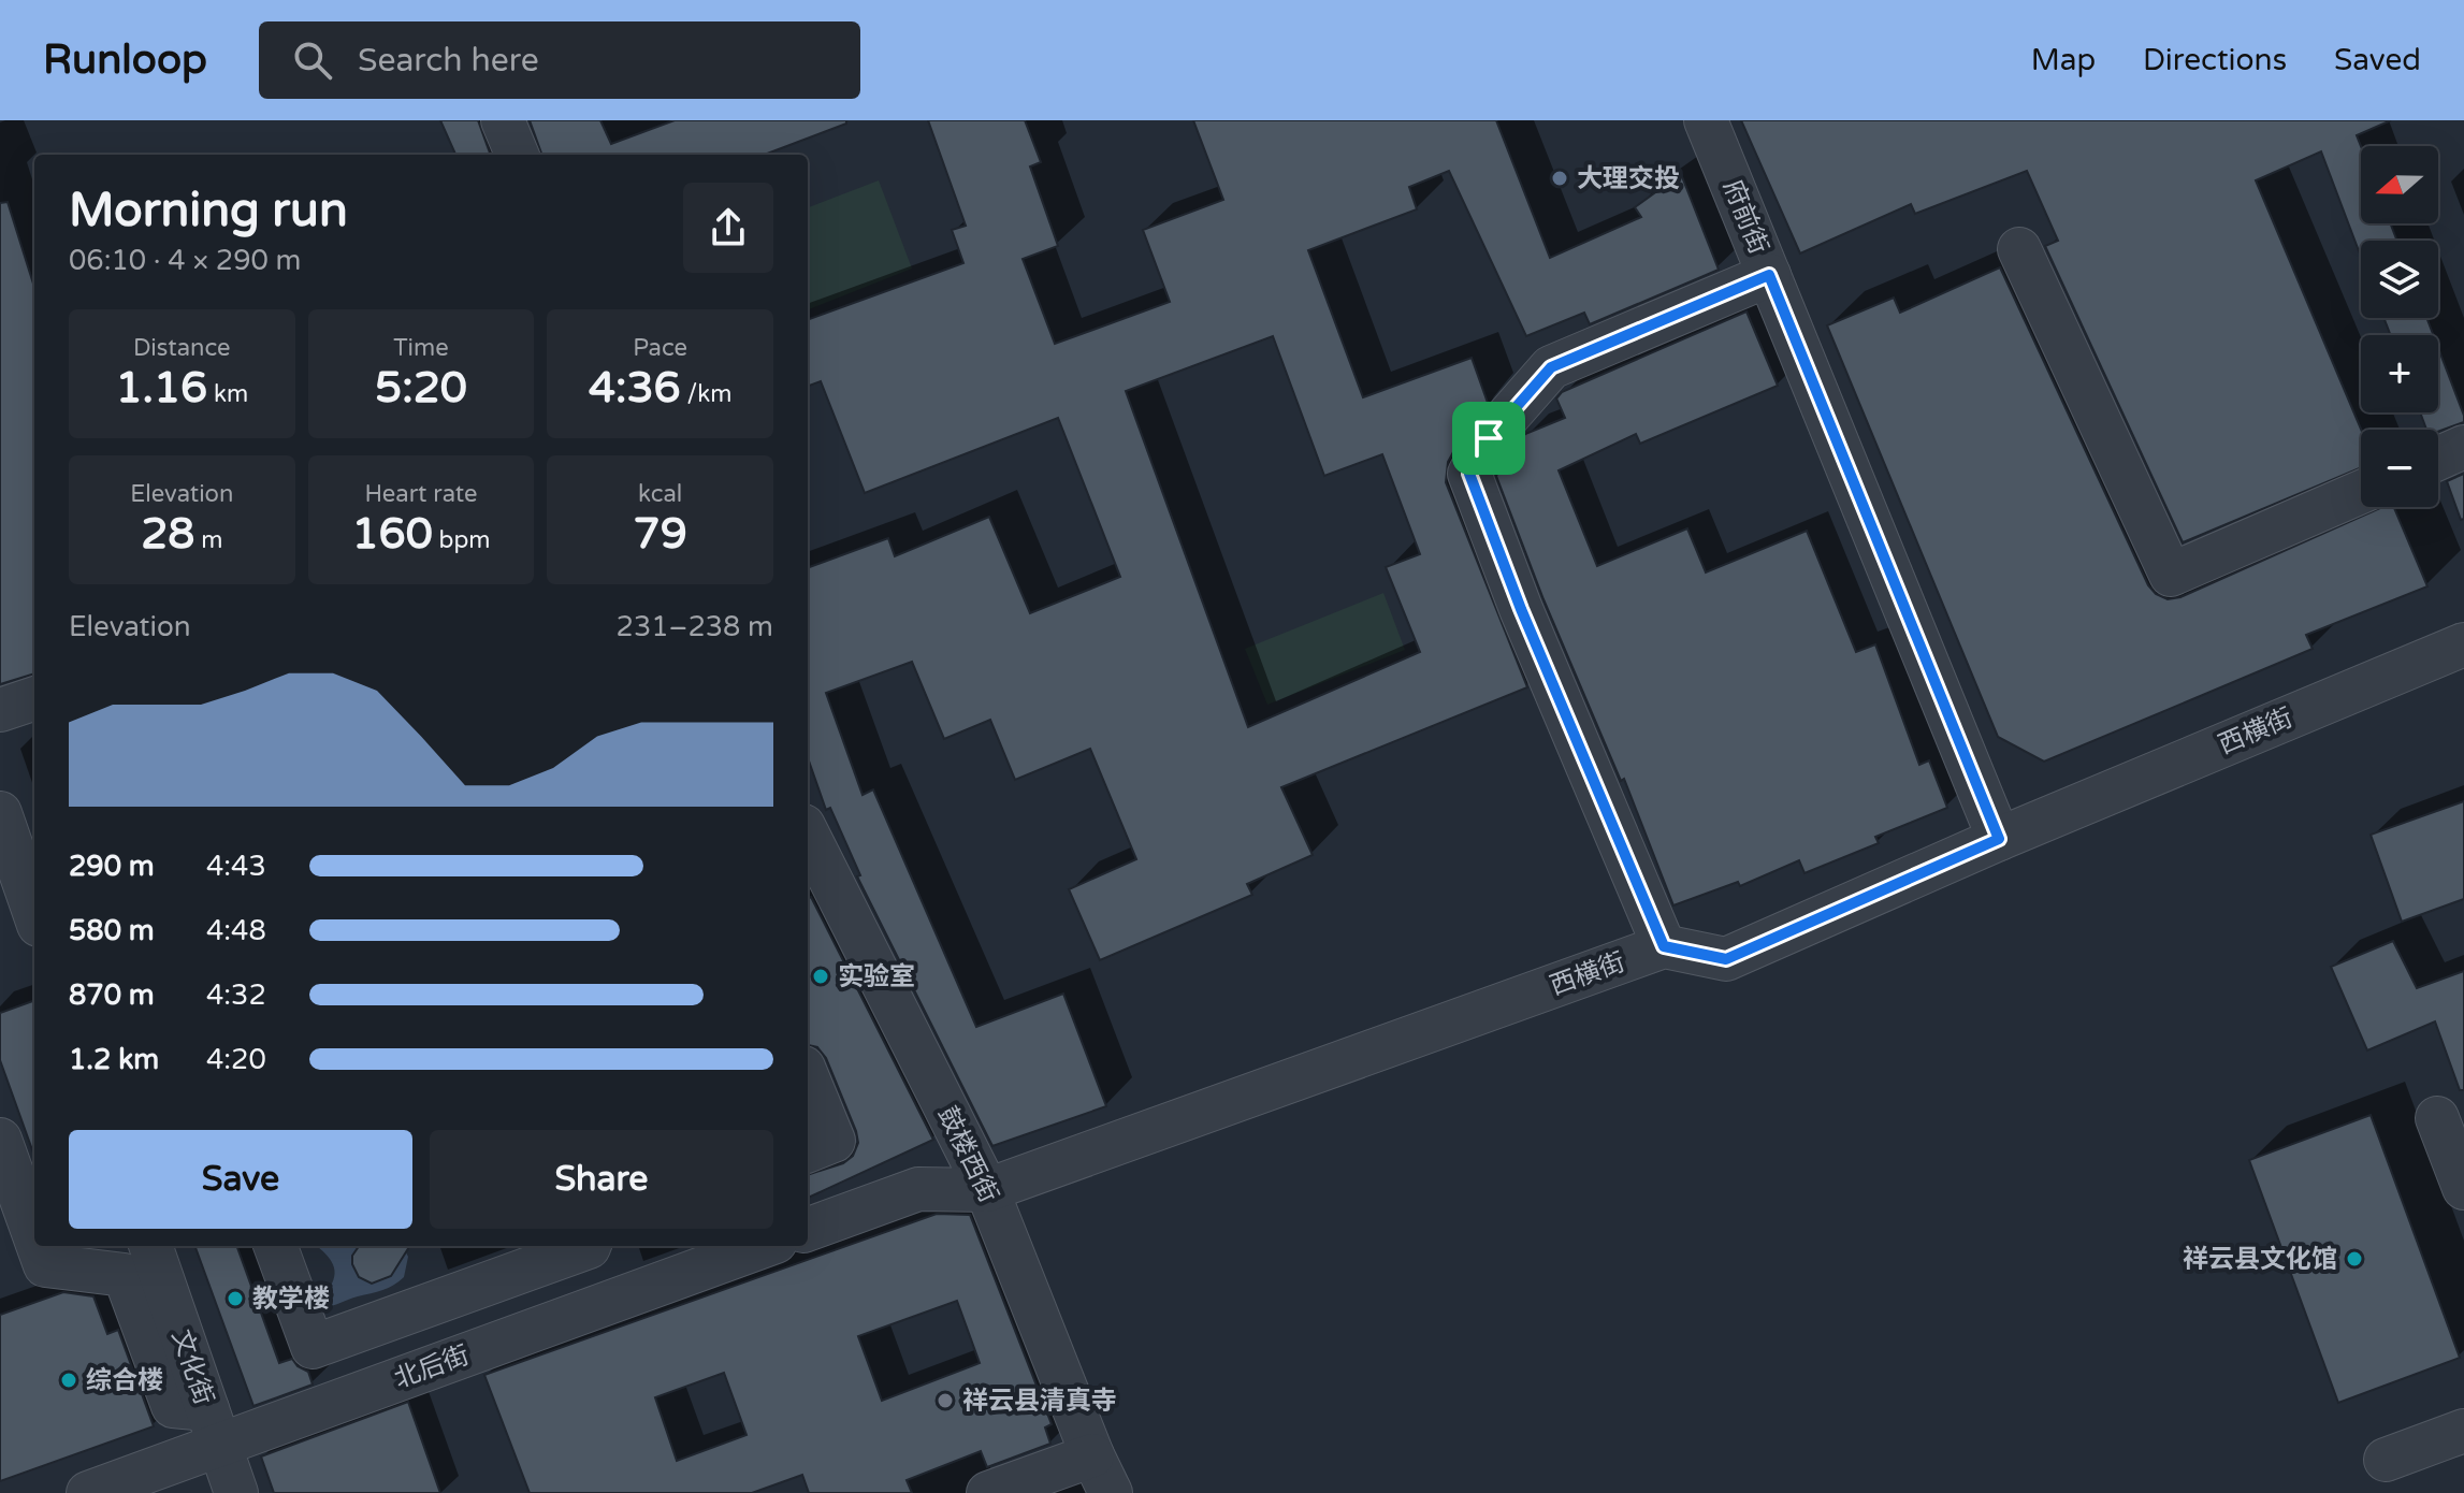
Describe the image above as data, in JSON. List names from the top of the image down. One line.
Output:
{"streets":{"street":["府前街","西横街","鼓楼西街","文化街","北后街"]},"crossings":[["府前街","西横街"],["西横街","鼓楼西街"],["文化街","北后街"]],"places":["大理交投","实验室","祥云县文化馆","教学楼","综合楼","祥云县清真寺"],"north":"left","page":{"header":"Runloop","search":"Search here","nav":["Map","Directions","Saved"],"map_buttons":["+","−"],"heading":["Morning run","06:10 · 4 × 290 m"],"stats":[["Distance","1.16 km"],["Time","5:20"],["Pace","4:36 /km"],["Elevation","28 m"],["Heart rate","160 bpm"],["kcal","79"]],"chart":["Elevation","231–238 m"],"list":[{"name":"290 m","note":"4:43"},{"name":"580 m","note":"4:48"},{"name":"870 m","note":"4:32"},{"name":"1.2 km","note":"4:20"}],"buttons":["Save","Share"]}}
